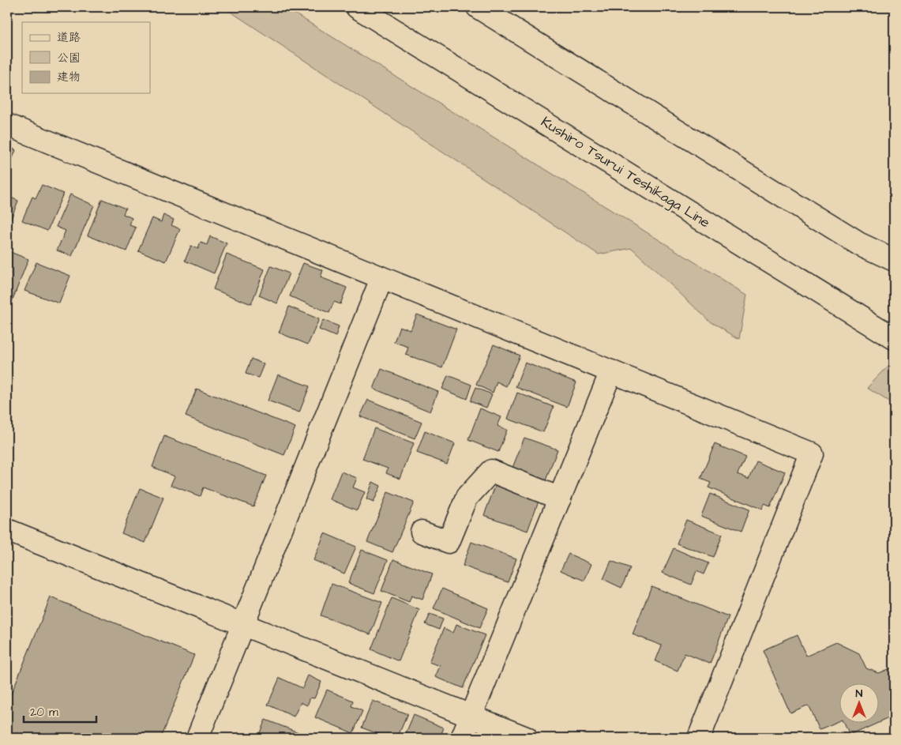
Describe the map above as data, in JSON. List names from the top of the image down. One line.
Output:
{"streets":{"street":["Kushiro Tsurui Teshikaga Line"]},"legend":["道路","公園","建物"],"scale_bar":"20 m","north":"top"}
